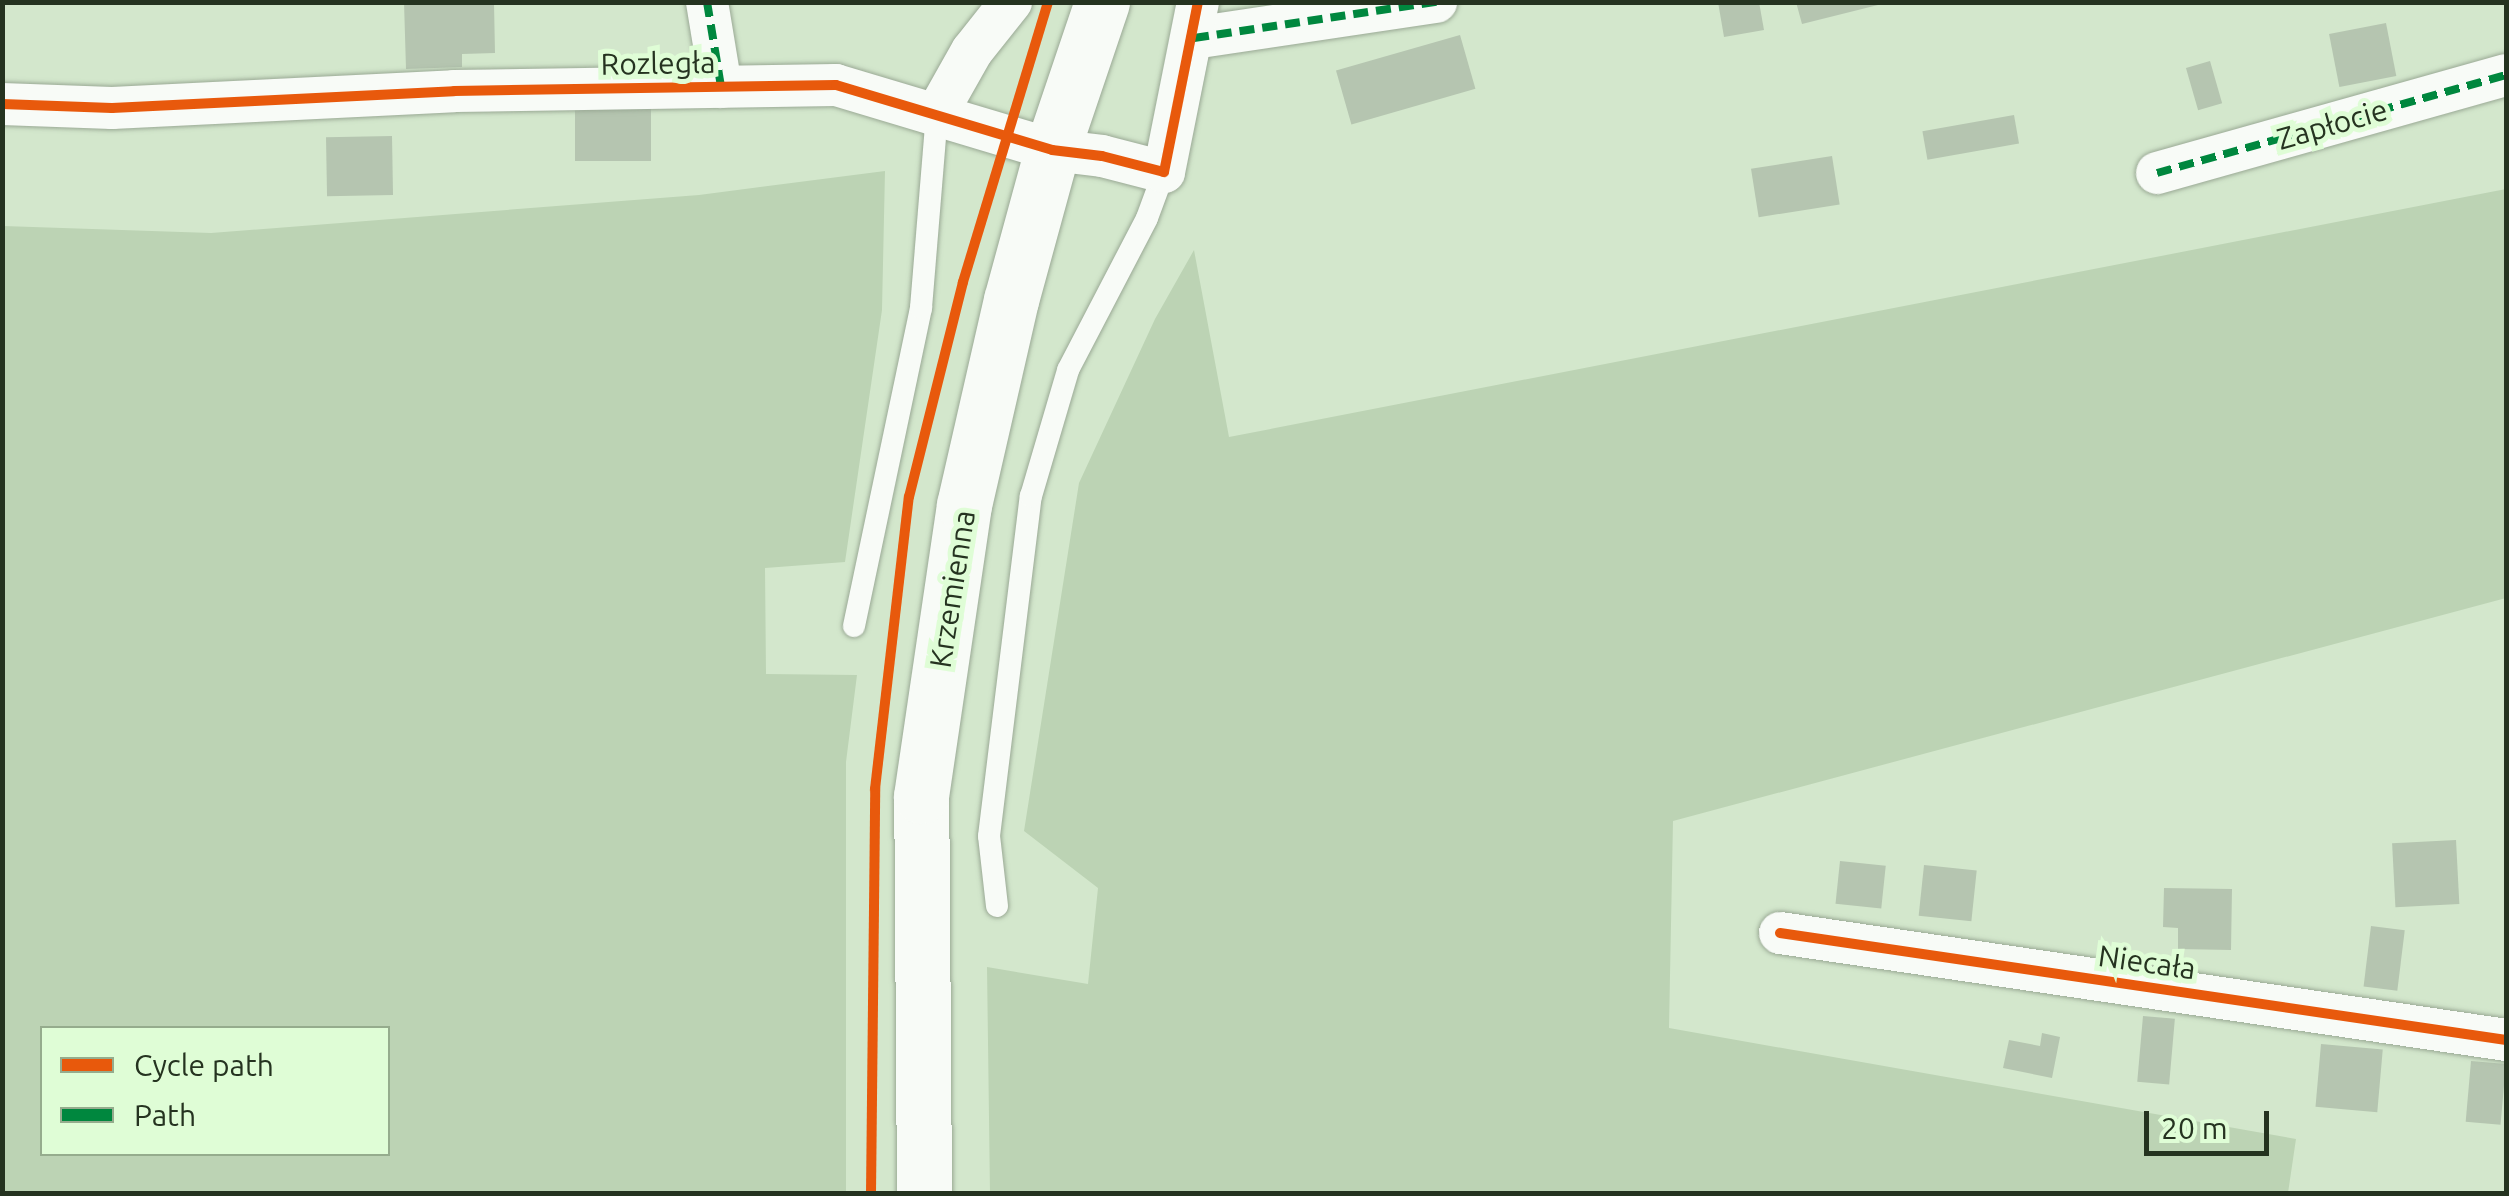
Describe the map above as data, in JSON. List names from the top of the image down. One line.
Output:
{"streets":{"main road":["Krzemienna"],"street":["Rozległa","Zapłocie","Niecała"]},"crossings":[["Rozległa","Krzemienna"]],"legend":["Cycle path","Path"],"scale_bar":"20 m"}
